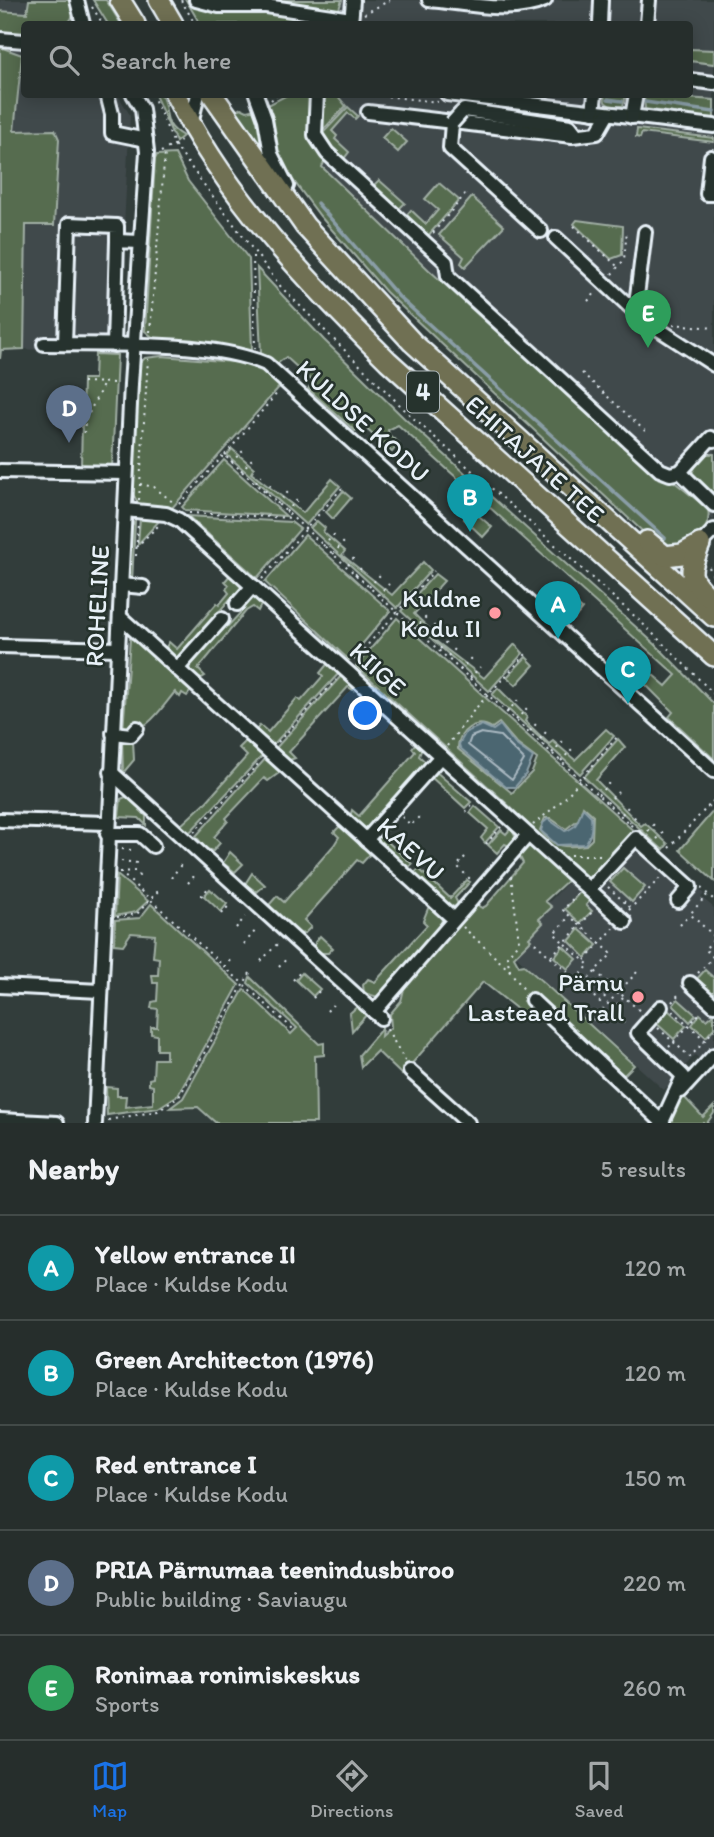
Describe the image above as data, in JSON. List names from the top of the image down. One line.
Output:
{"streets":{"highway":["4","EHITAJATE TEE"],"street":["KULDSE KODU","ROHELINE","KIIGE","KAEVU"]},"crossings":[["KULDSE KODU","ROHELINE"],["ROHELINE","KAEVU"]],"places":["Kuldne Kodu II","Pärnu Lasteaed Trall"],"page":{"search":"Search here","pins":["E","D","B","A","C"],"heading":["Nearby","5 results"],"list":[{"mark":"A","name":"Yellow entrance II","note":"Place · Kuldse Kodu","value":"120 m"},{"mark":"B","name":"Green Architecton (1976)","note":"Place · Kuldse Kodu","value":"120 m"},{"mark":"C","name":"Red entrance I","note":"Place · Kuldse Kodu","value":"150 m"},{"mark":"D","name":"PRIA Pärnumaa teenindusbüroo","note":"Public building · Saviaugu","value":"220 m"},{"mark":"E","name":"Ronimaa ronimiskeskus","note":"Sports","value":"260 m"}],"nav":["Map","Directions","Saved"]}}
